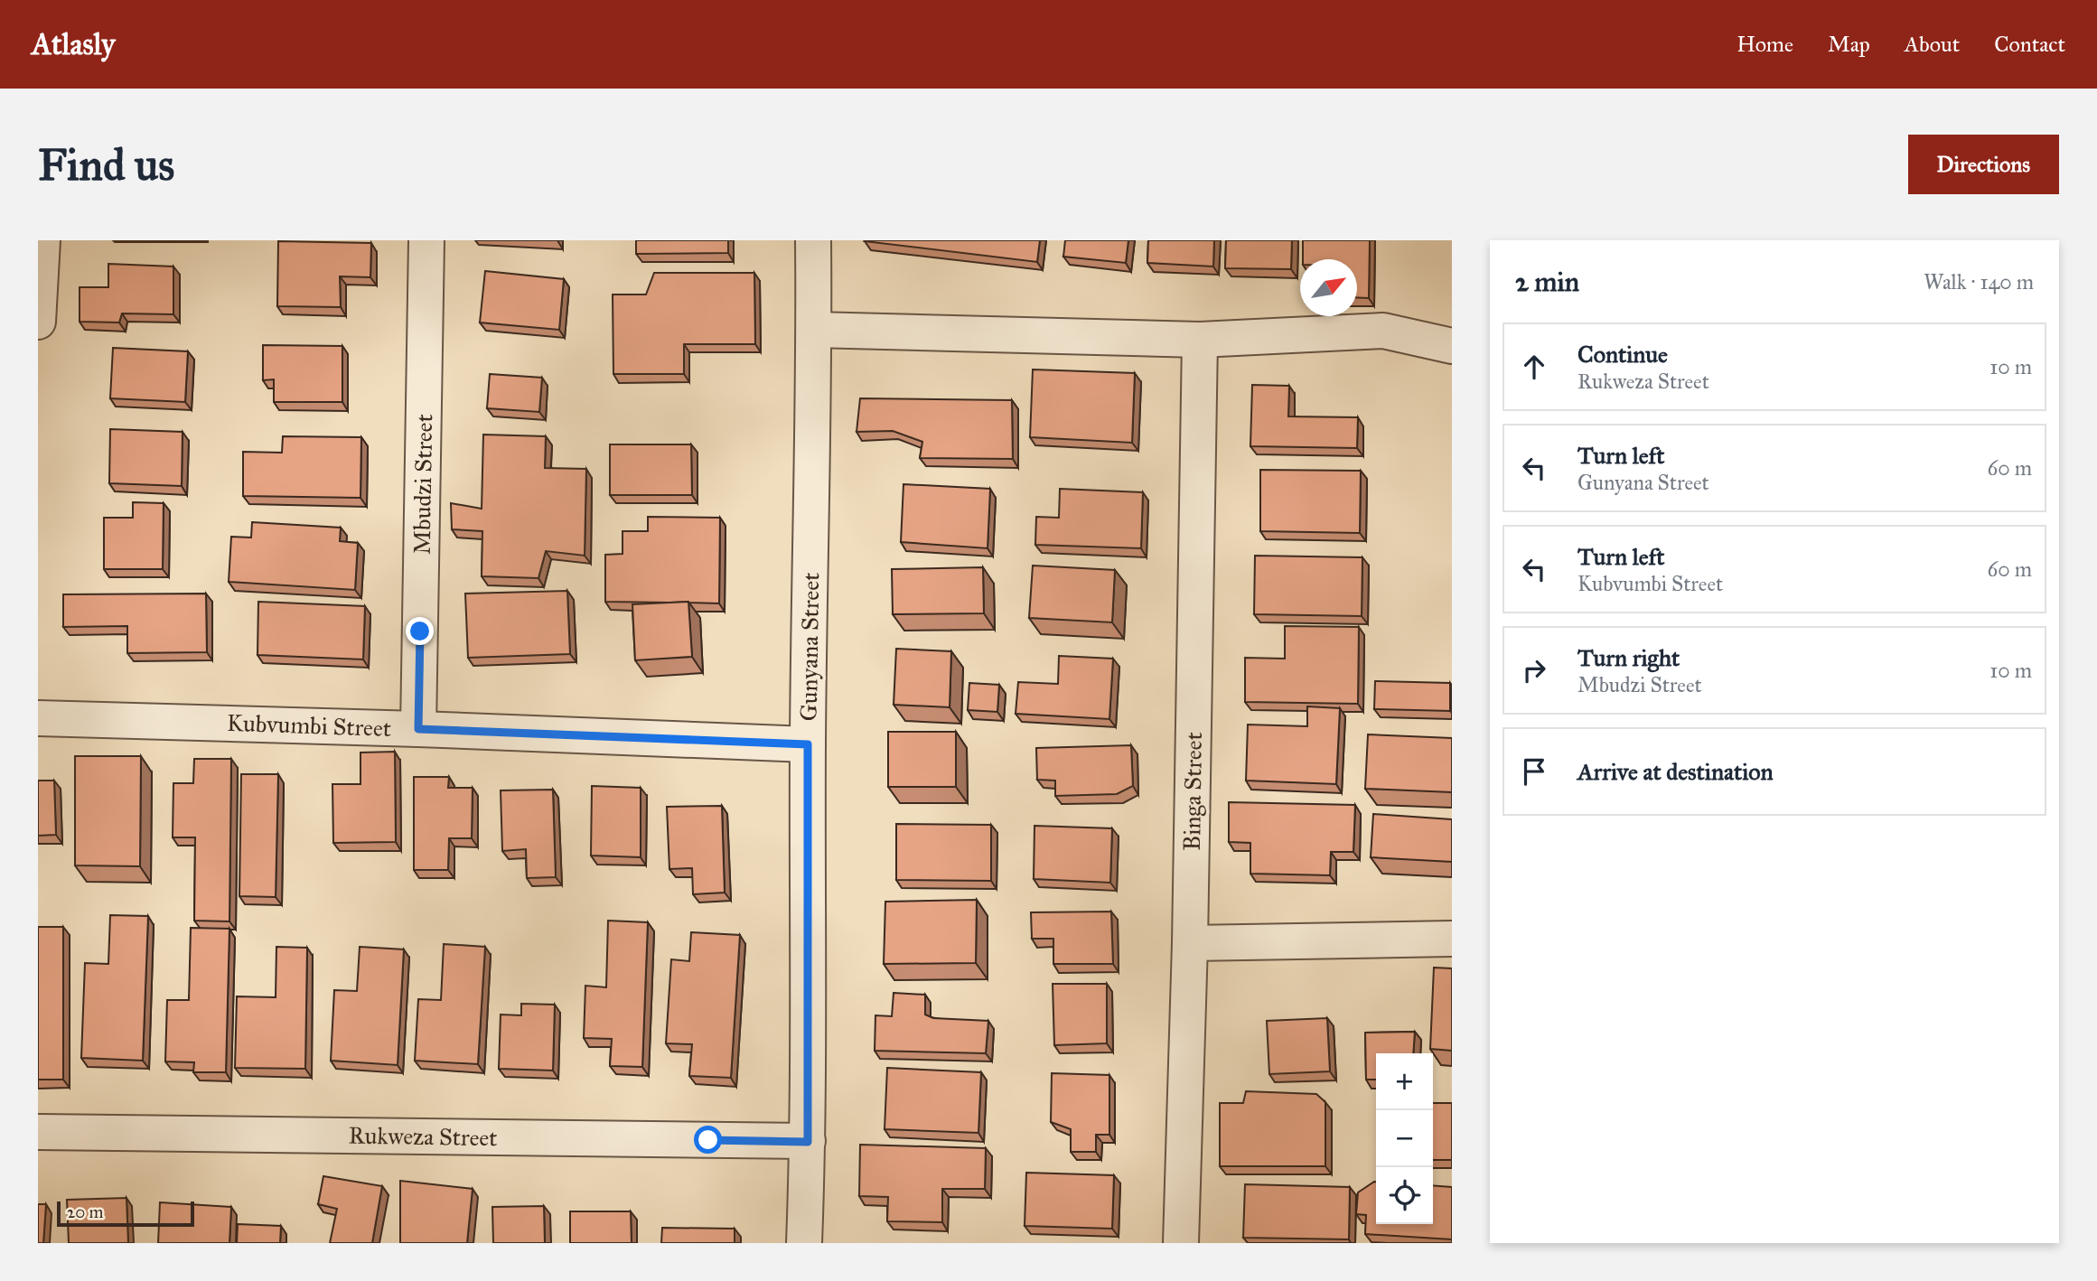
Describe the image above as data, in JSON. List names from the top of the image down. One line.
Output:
{"streets":{"street":["Mbudzi Street","Gunyana Street","Kubvumbi Street","Binga Street","Rukweza Street"]},"crossings":[["Mbudzi Street","Kubvumbi Street"],["Gunyana Street","Kubvumbi Street"],["Gunyana Street","Rukweza Street"]],"scale_bar":"20 m","north":"top right","page":{"header":"Atlasly","nav":["Home","Map","About","Contact"],"buttons":"Directions","title":"Find us","heading":["2 min","Walk · 140 m"],"list":[["Continue","Rukweza Street","10 m"],["Turn left","Gunyana Street","60 m"],["Turn left","Kubvumbi Street","60 m"],["Turn right","Mbudzi Street","10 m"],"Arrive at destination"],"map_buttons":["+","−"],"scale":"20 m"}}
